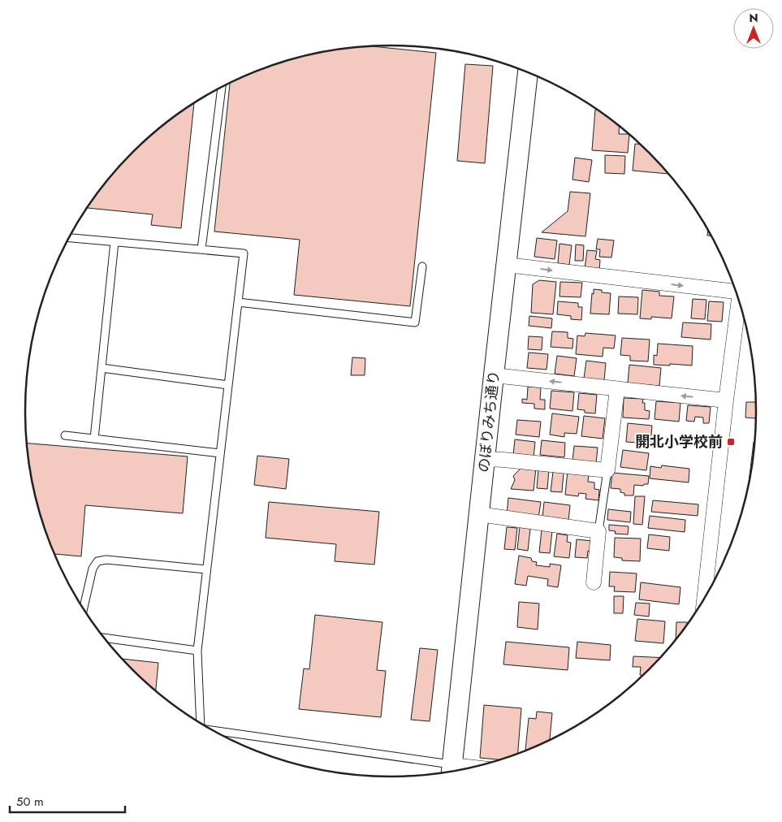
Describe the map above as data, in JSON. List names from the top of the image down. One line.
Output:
{"streets":{"street":["のぼりみち通り"]},"places":{"transit":["開北小学校前"]},"scale_bar":"50 m","north":"top"}
